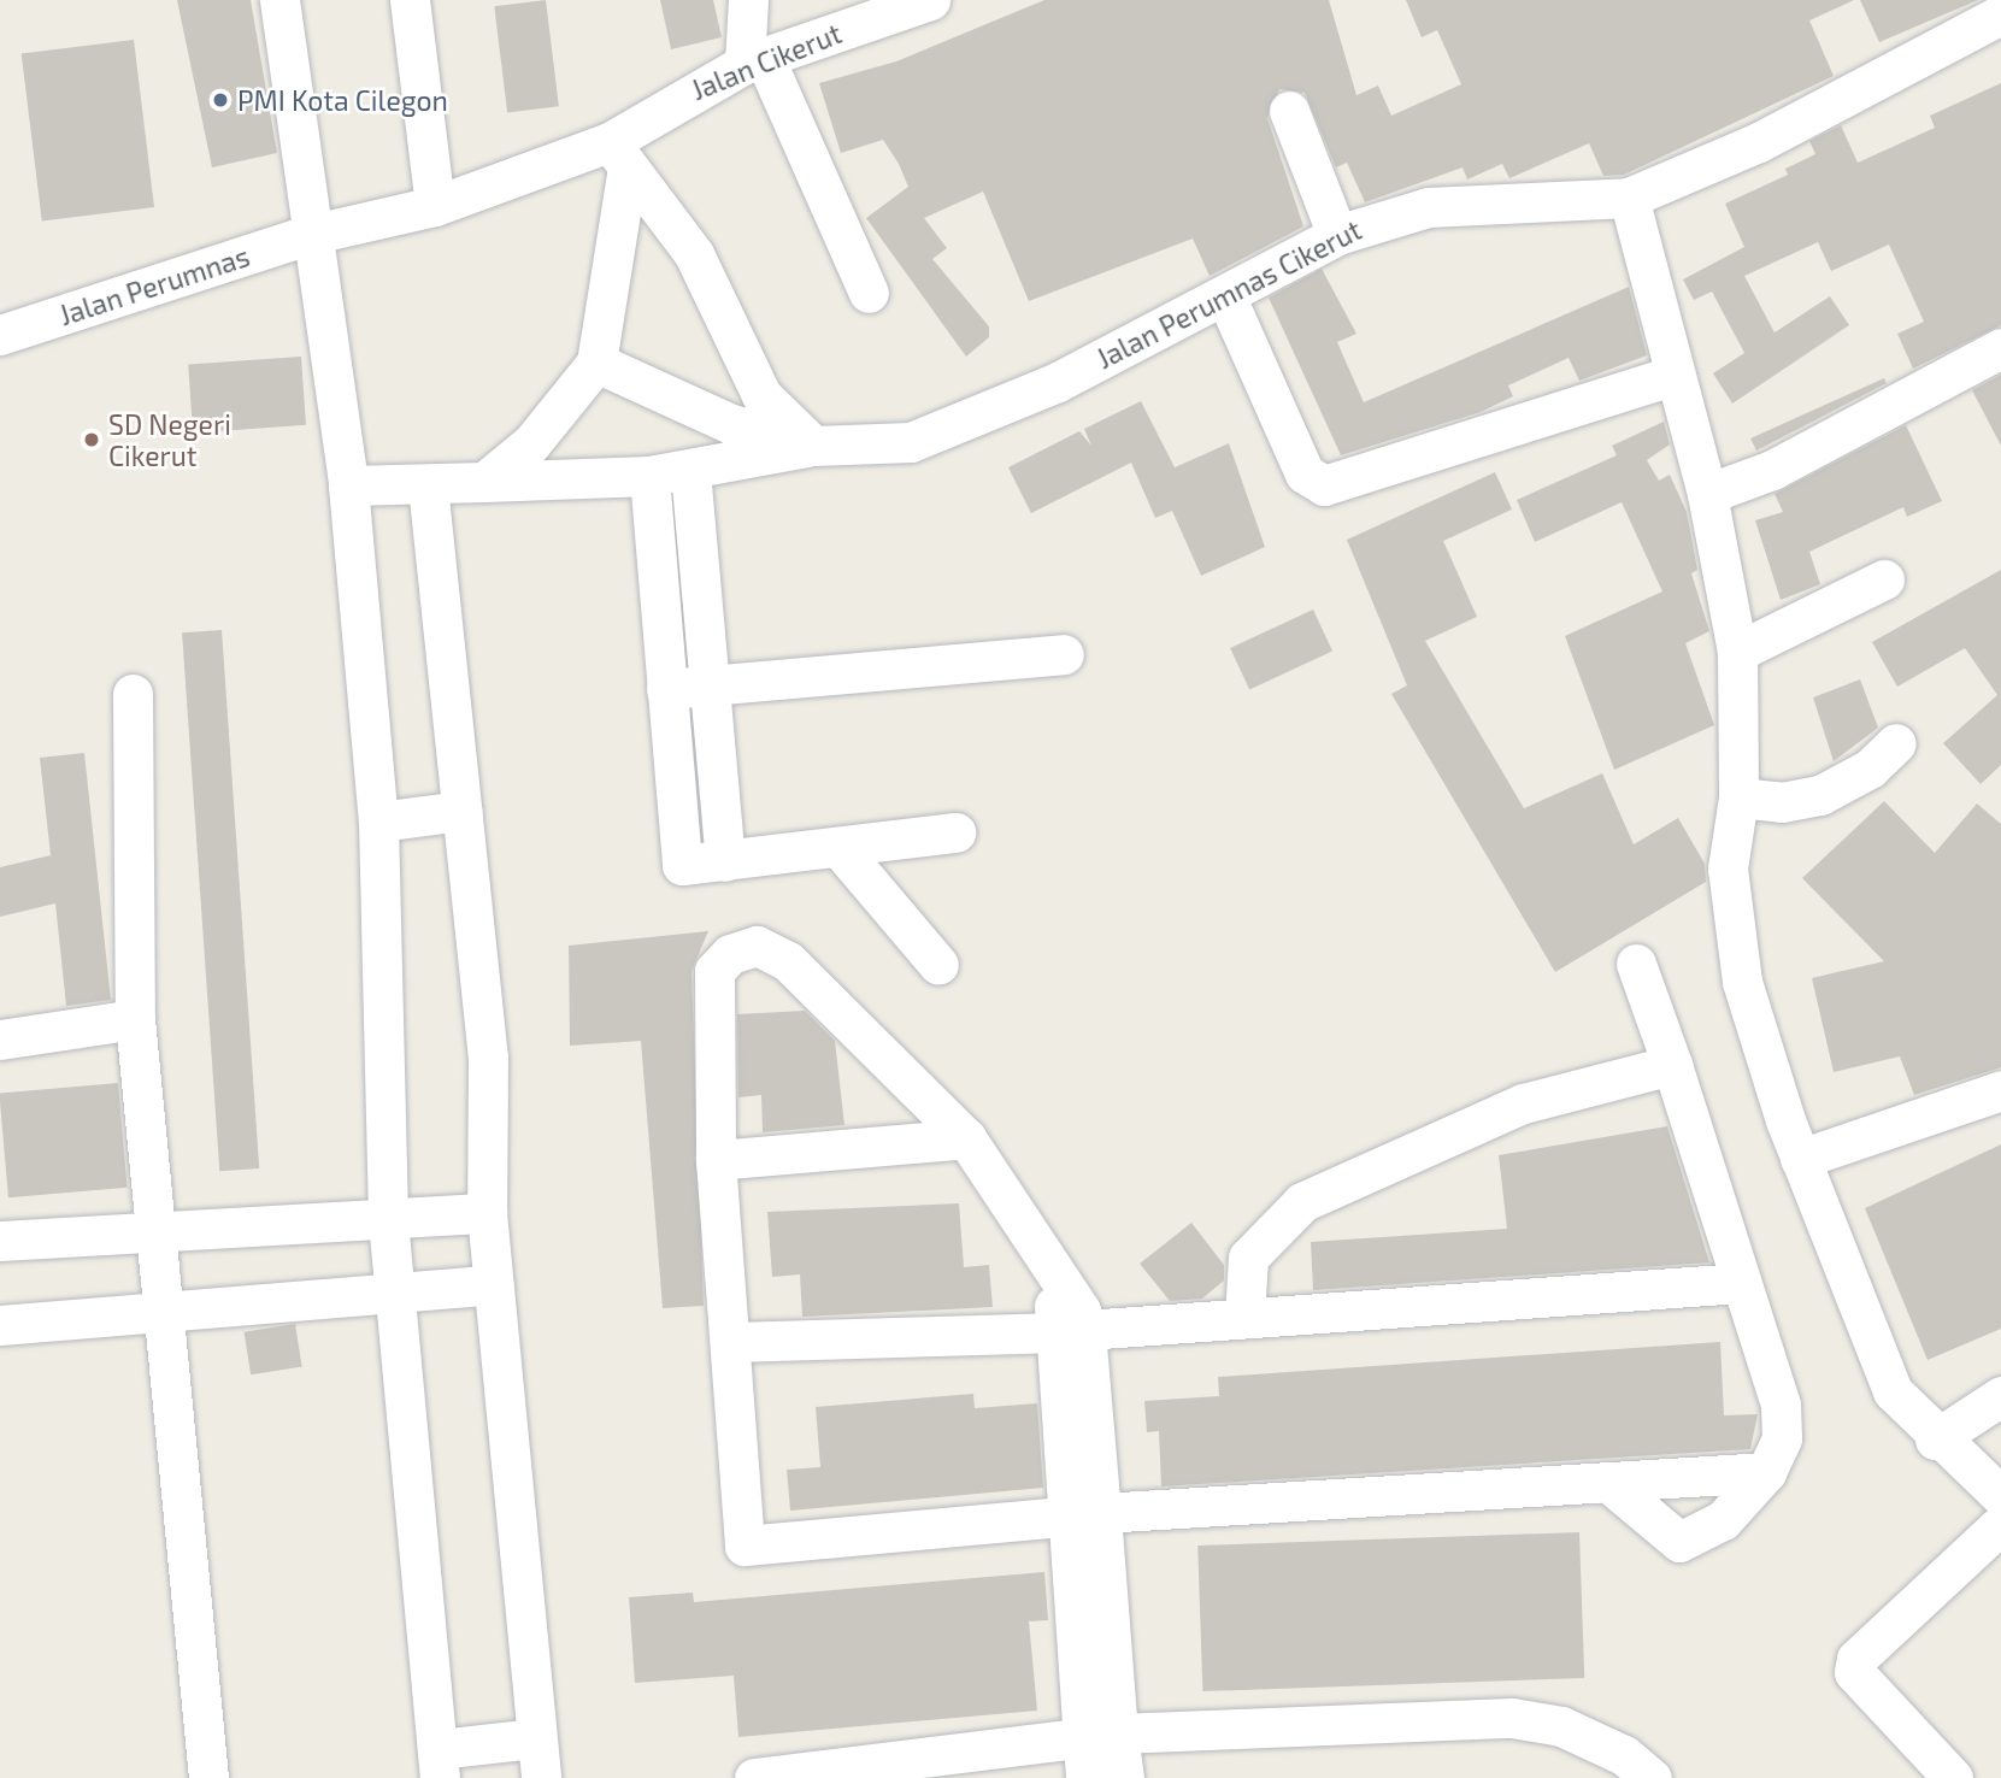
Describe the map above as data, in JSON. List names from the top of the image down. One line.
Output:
{"streets":{"street":["Jalan Cikerut","Jalan Perumnas","Jalan Perumnas Cikerut"]},"crossings":[["Jalan Cikerut","Jalan Perumnas"]],"places":["PMI Kota Cilegon","SD Negeri Cikerut"]}
